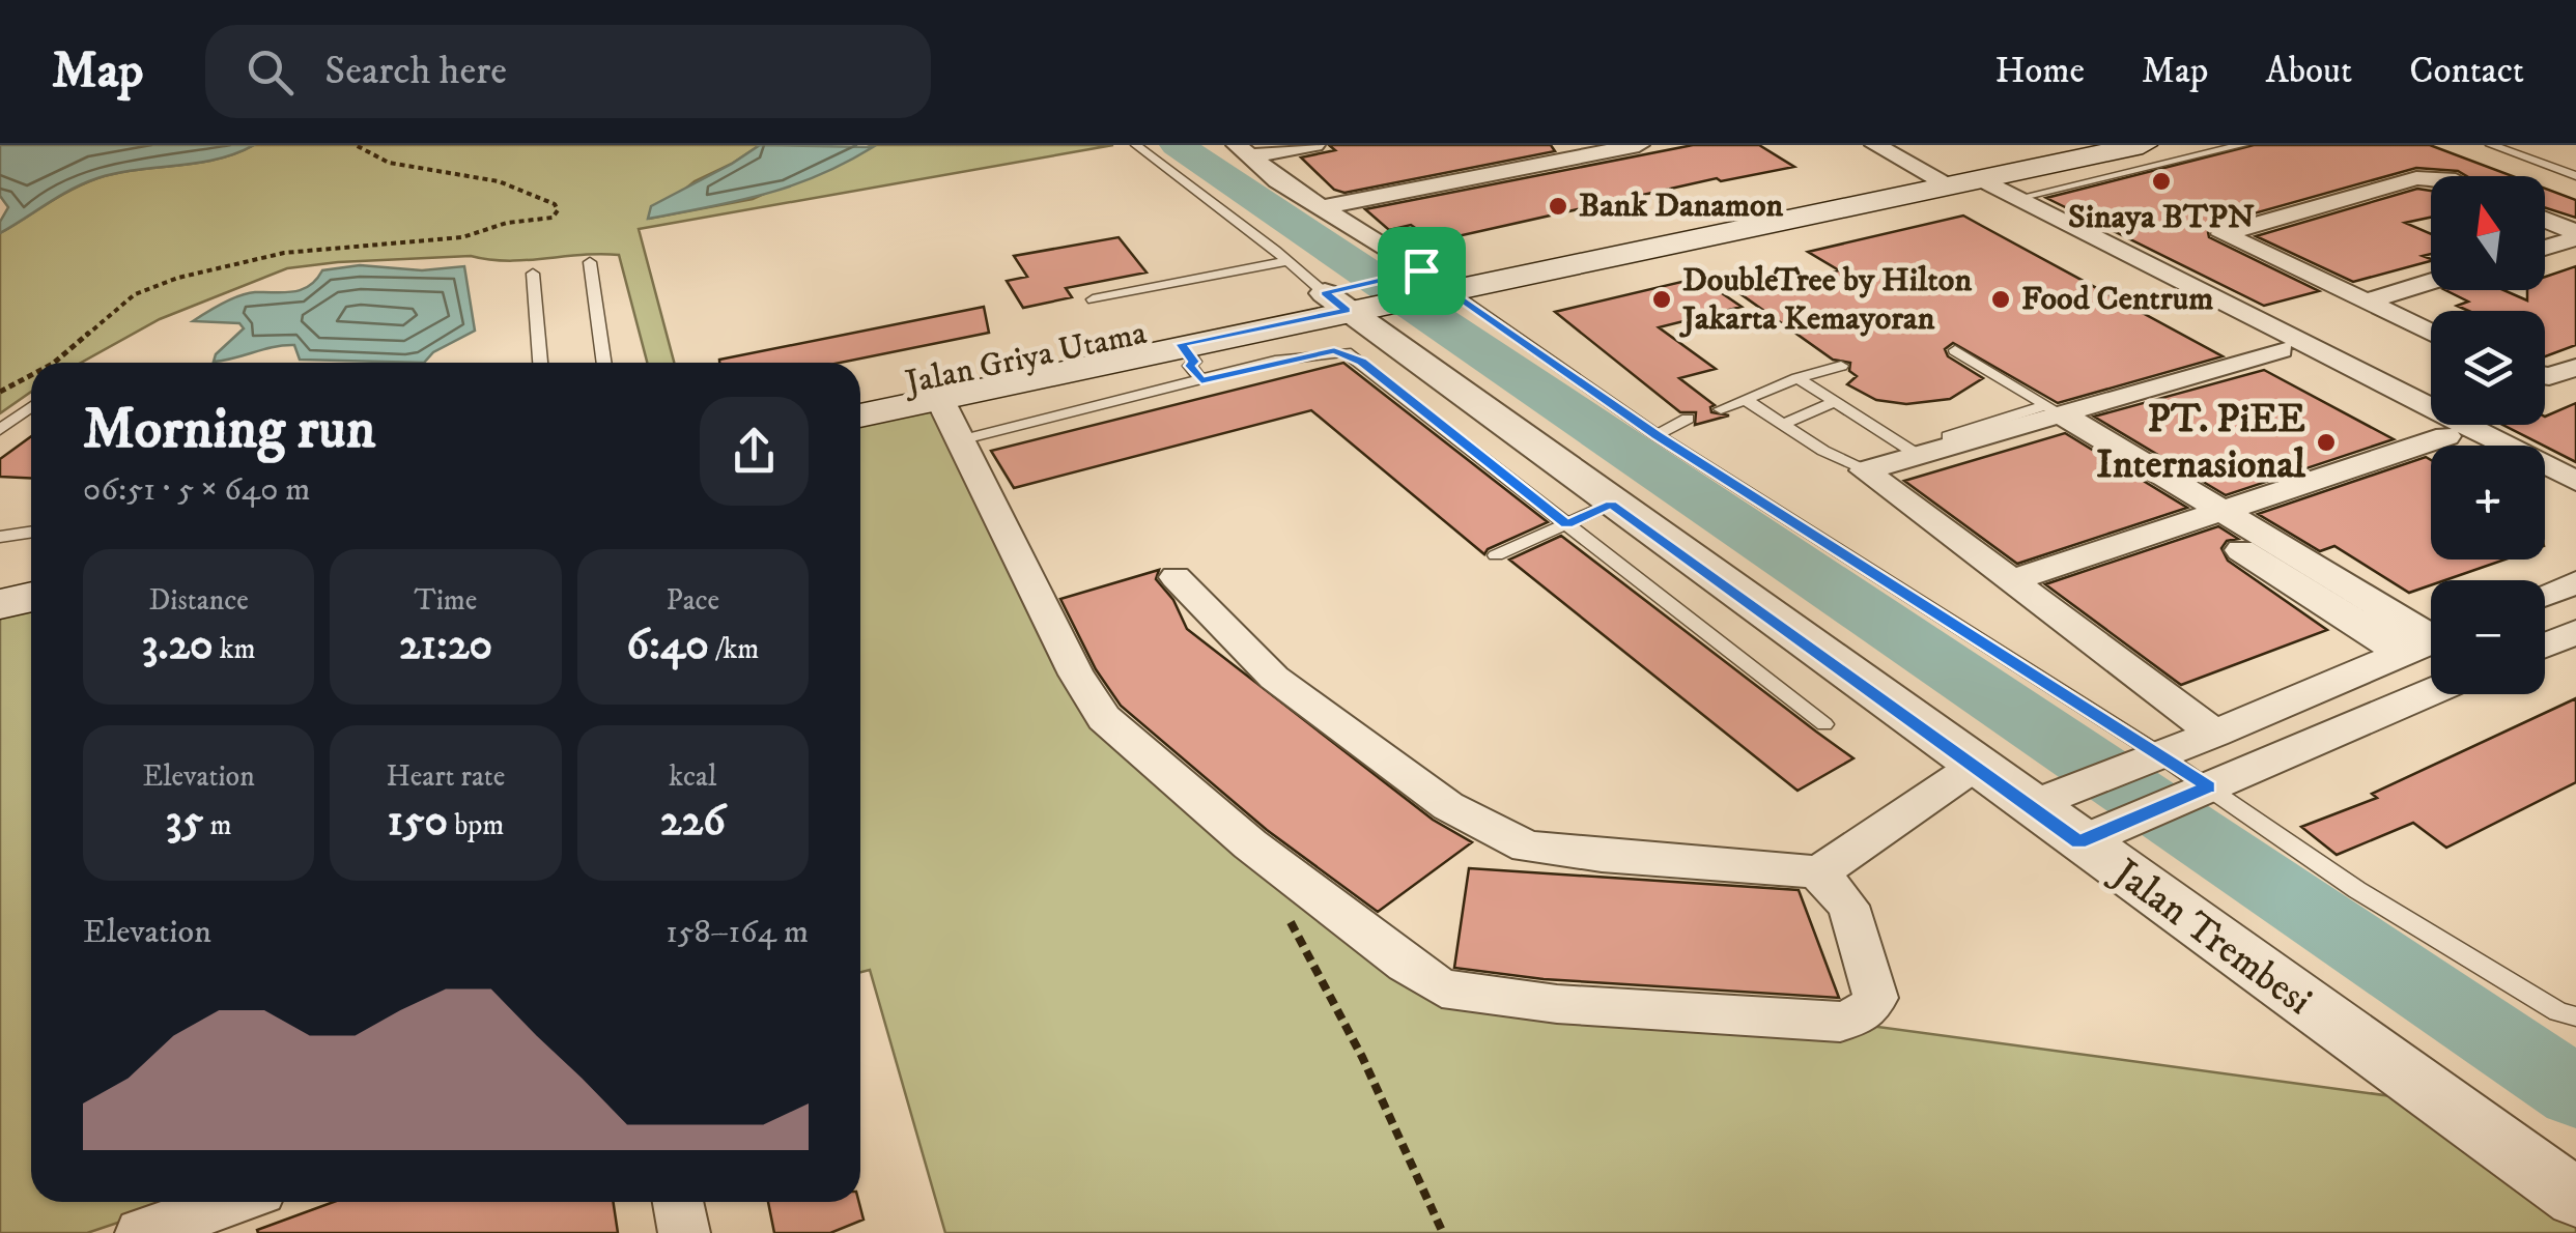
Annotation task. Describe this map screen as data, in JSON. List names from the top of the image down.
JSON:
{
  "streets": {
    "main road": ["Jalan Griya Utama"],
    "street": ["Jalan Trembesi"]
  },
  "crossings": [
    ["Jalan Griya Utama", "Jalan Trembesi"]
  ],
  "places": [
    "Sinaya BTPN",
    "Bank Danamon",
    "DoubleTree by Hilton Jakarta Kemayoran",
    "Food Centrum",
    "PT. PiEE Internasional"
  ],
  "north": "top",
  "page": {
    "header": "Map",
    "search": "Search here",
    "nav": [
      "Home",
      "Map",
      "About",
      "Contact"
    ],
    "map_buttons": ["+", "−"],
    "heading": ["Morning run", "06:51 · 5 × 640 m"],
    "stats": [
      ["Distance", "3.20 km"],
      ["Time", "21:20"],
      ["Pace", "6:40 /km"],
      ["Elevation", "35 m"],
      ["Heart rate", "150 bpm"],
      ["kcal", "226"]
    ],
    "chart": ["Elevation", "158–164 m"]
  }
}
